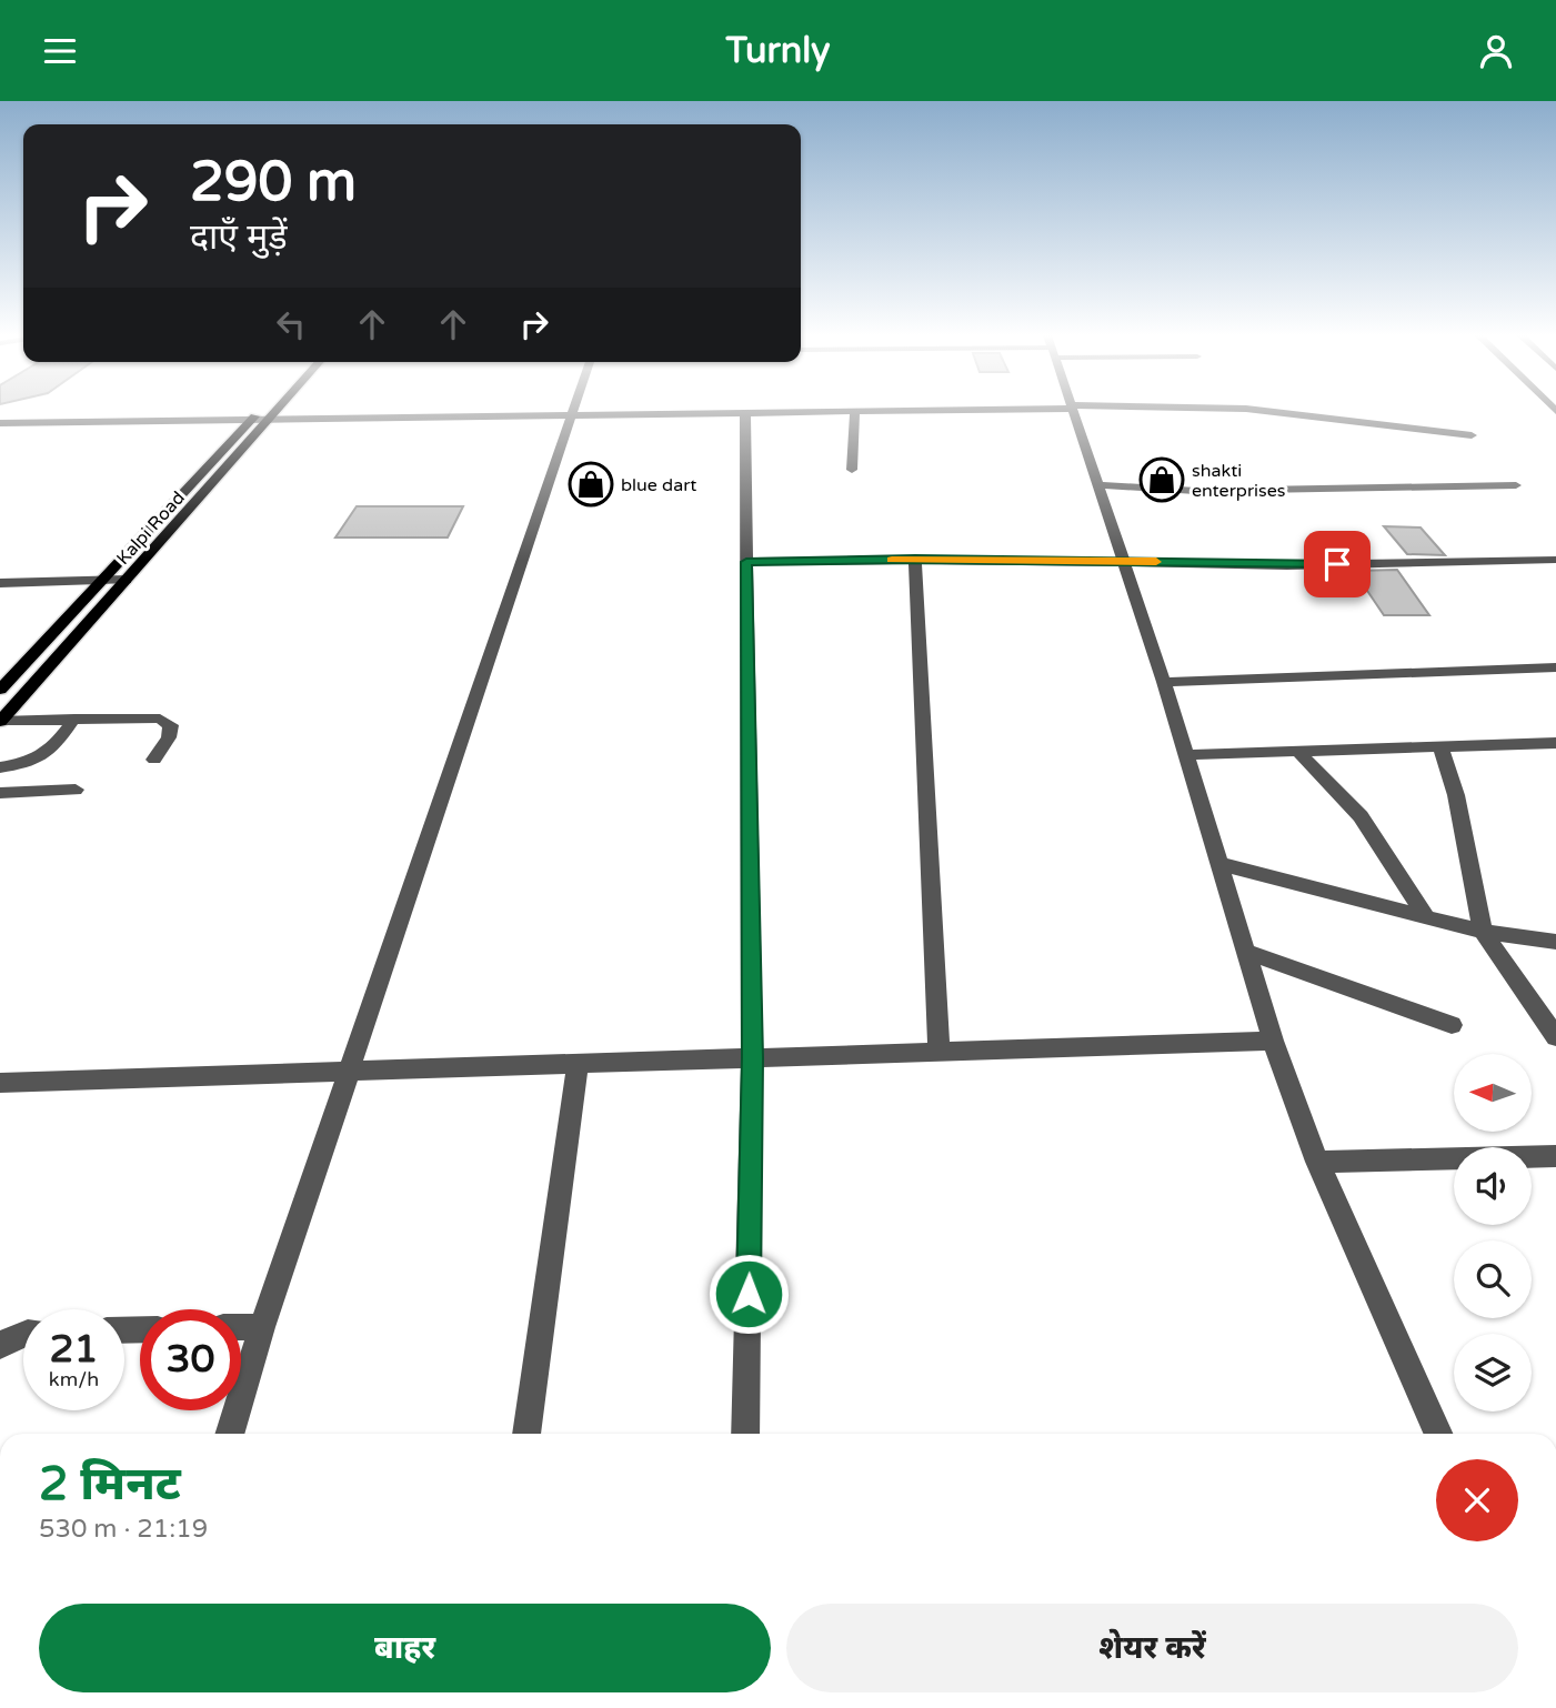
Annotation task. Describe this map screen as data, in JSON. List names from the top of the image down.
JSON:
{
  "streets": {
    "main road": ["Kalpi Road"]
  },
  "places": {
    "shop": ["shakti enterprises", "blue dart"]
  },
  "north": "left",
  "page": {
    "header": "Turnly",
    "turn": ["290 m", "दाएँ मुड़ें"],
    "speed": "21 km/h",
    "limit": "30",
    "heading": ["2 मिनट", "530 m · 21:19"],
    "buttons": ["बाहर", "शेयर करें"]
  }
}
